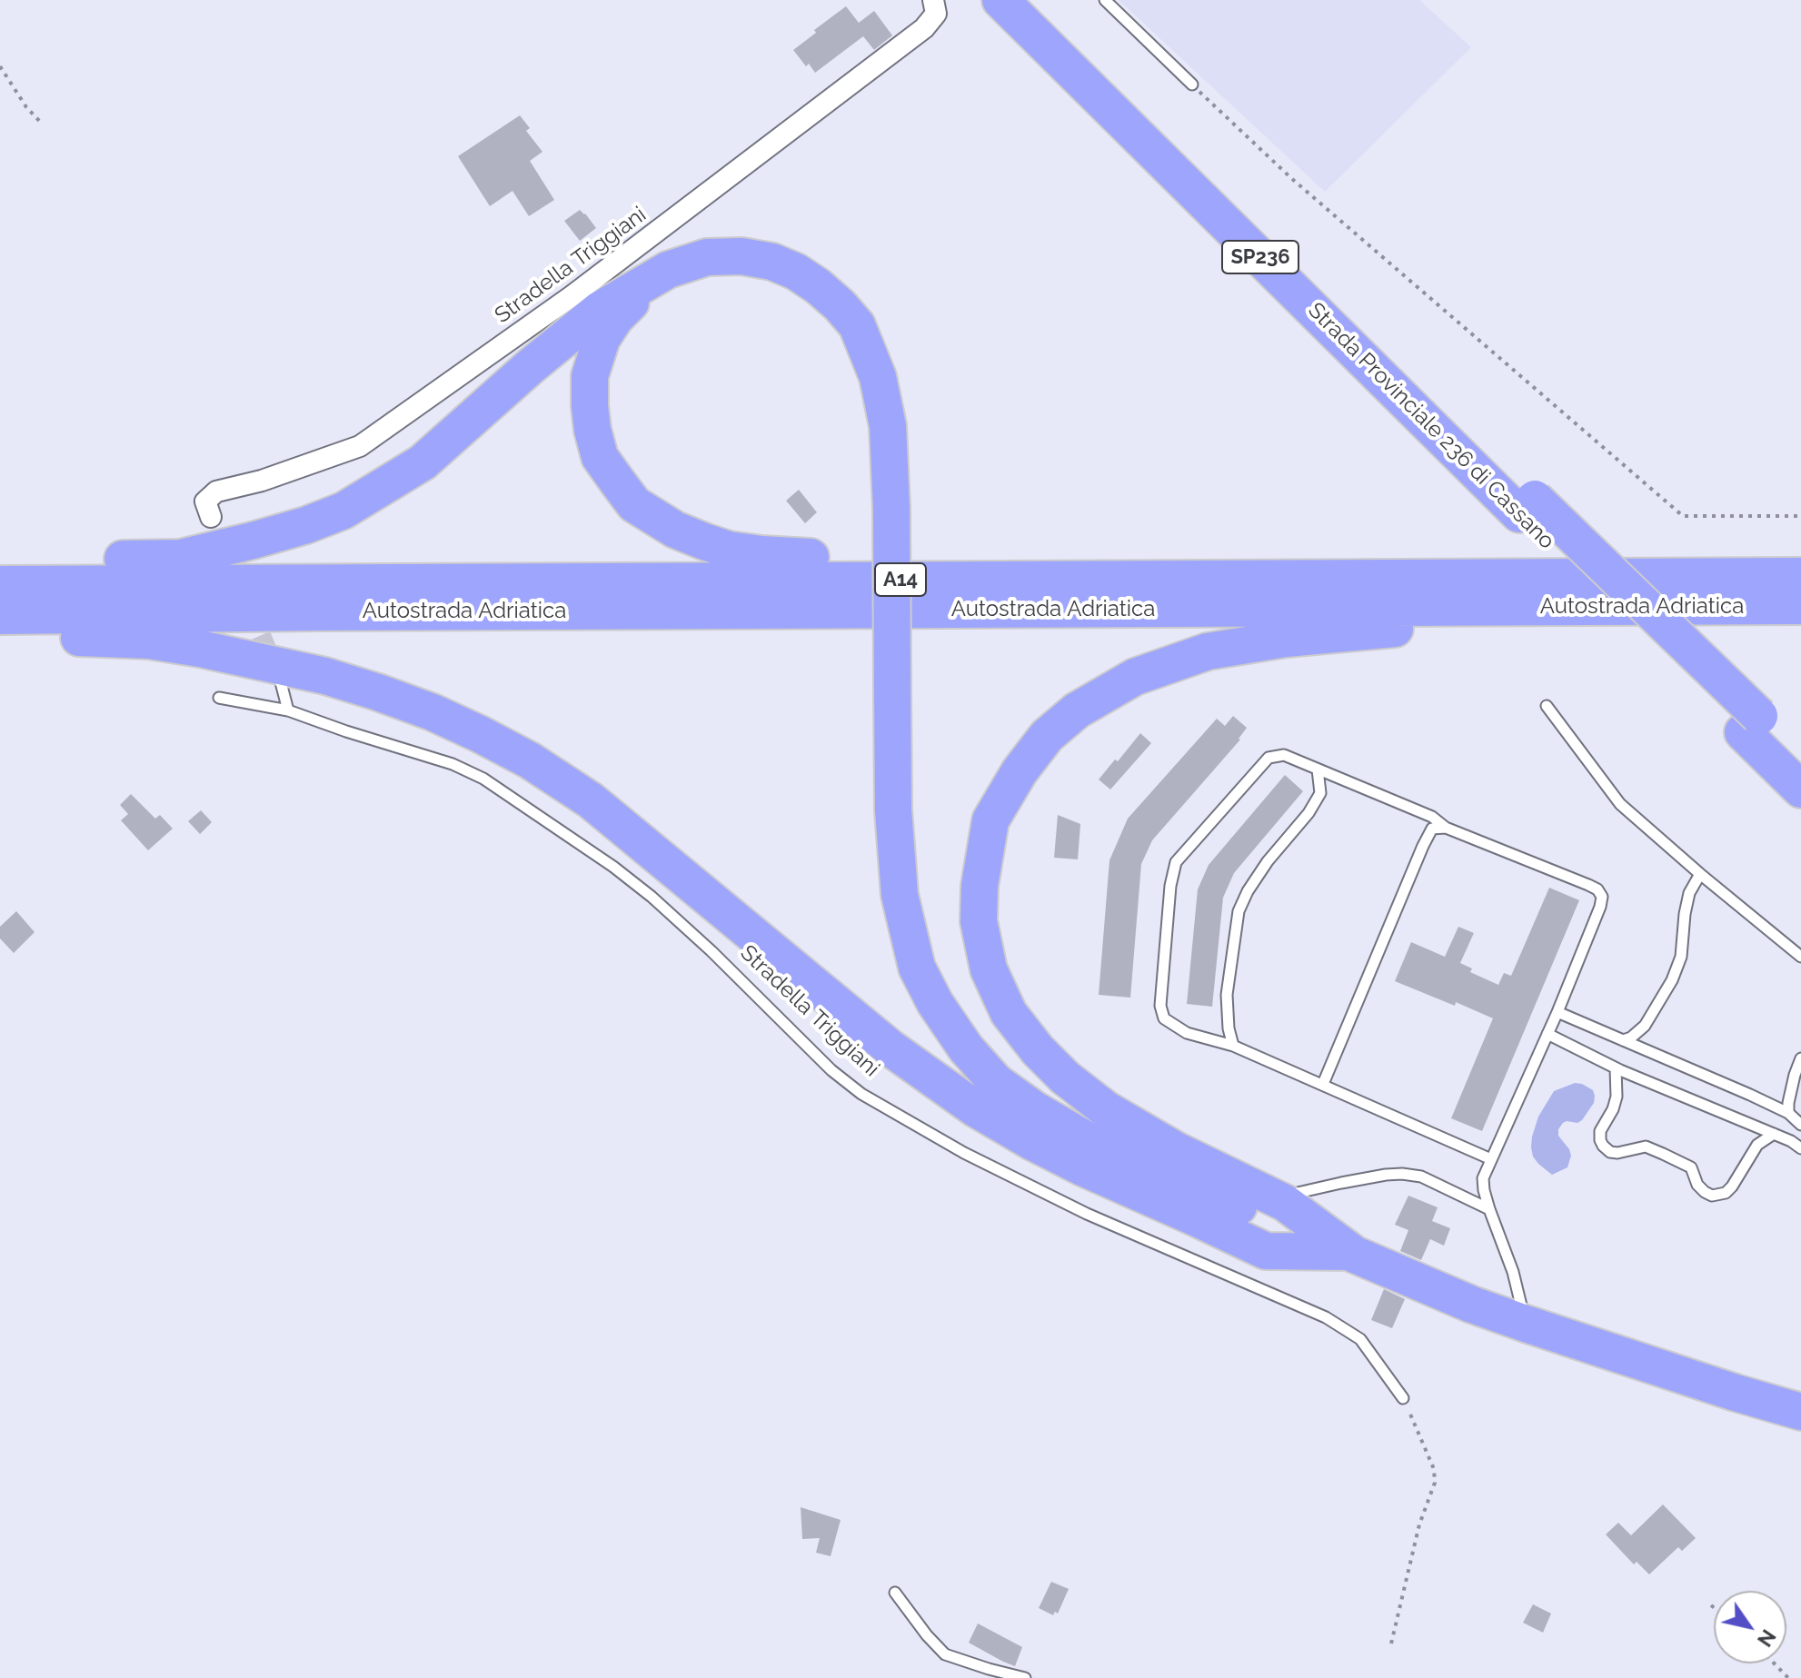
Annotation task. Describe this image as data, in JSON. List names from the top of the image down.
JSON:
{
  "streets": {
    "highway": [
      "SP236",
      "Strada Provinciale 236 di Cassano",
      "A14",
      "Autostrada Adriatica"
    ],
    "street": ["Stradella Triggiani"]
  },
  "crossings": [
    ["A14", "Autostrada Adriatica"]
  ],
  "north": "bottom right"
}
